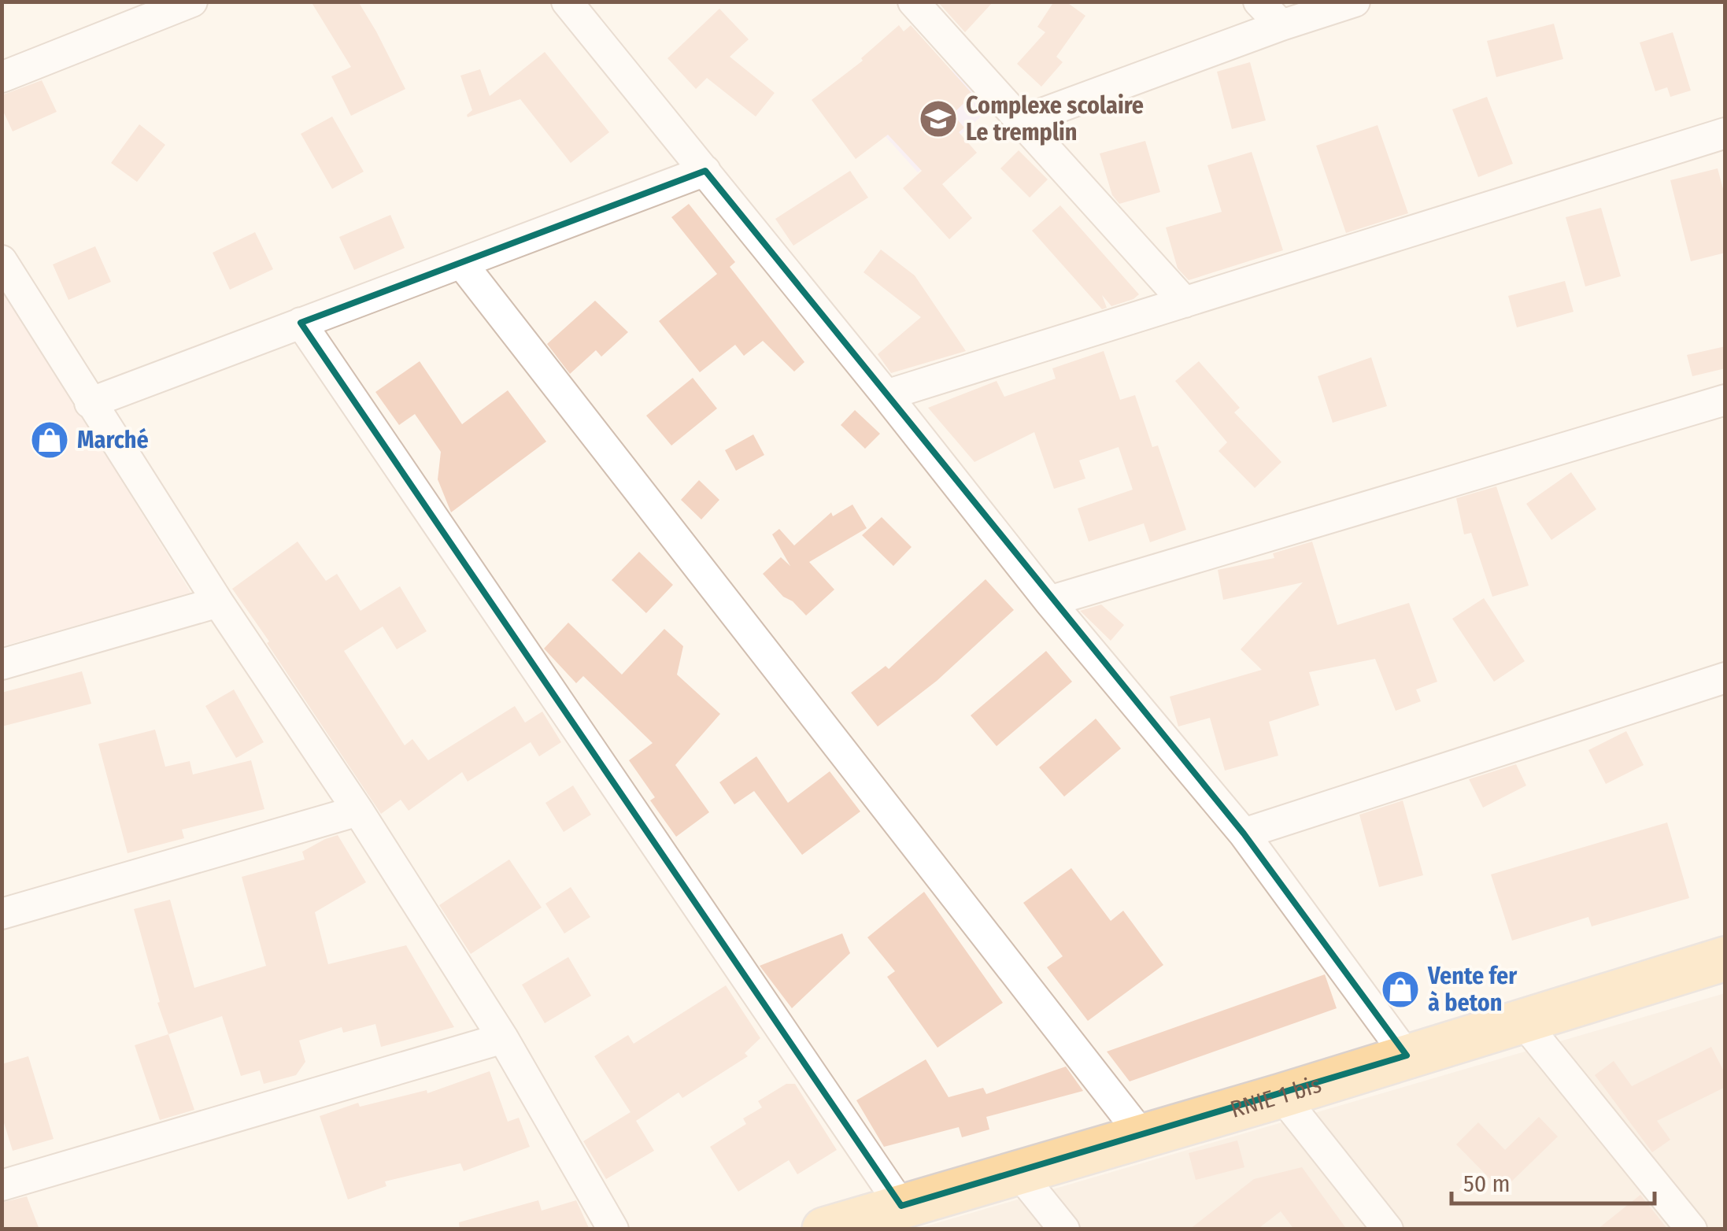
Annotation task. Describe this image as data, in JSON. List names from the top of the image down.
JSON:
{
  "streets": {
    "main road": ["RNIE 1 bis"]
  },
  "places": {
    "school or university": ["Complexe scolaire Le tremplin"],
    "shop": ["Marché", "Vente fer à beton"]
  },
  "scale_bar": "50 m"
}
